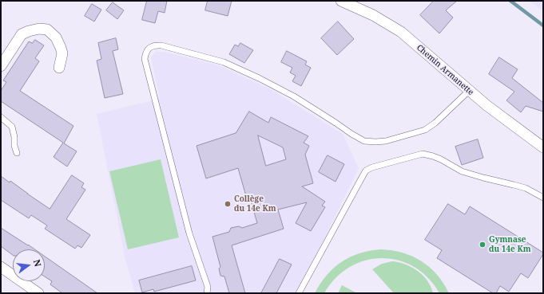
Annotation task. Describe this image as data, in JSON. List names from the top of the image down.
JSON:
{
  "streets": {
    "street": ["Chemin Armanette"]
  },
  "places": ["Collège du 14e Km", "Gymnase du 14e Km"],
  "north": "right"
}
